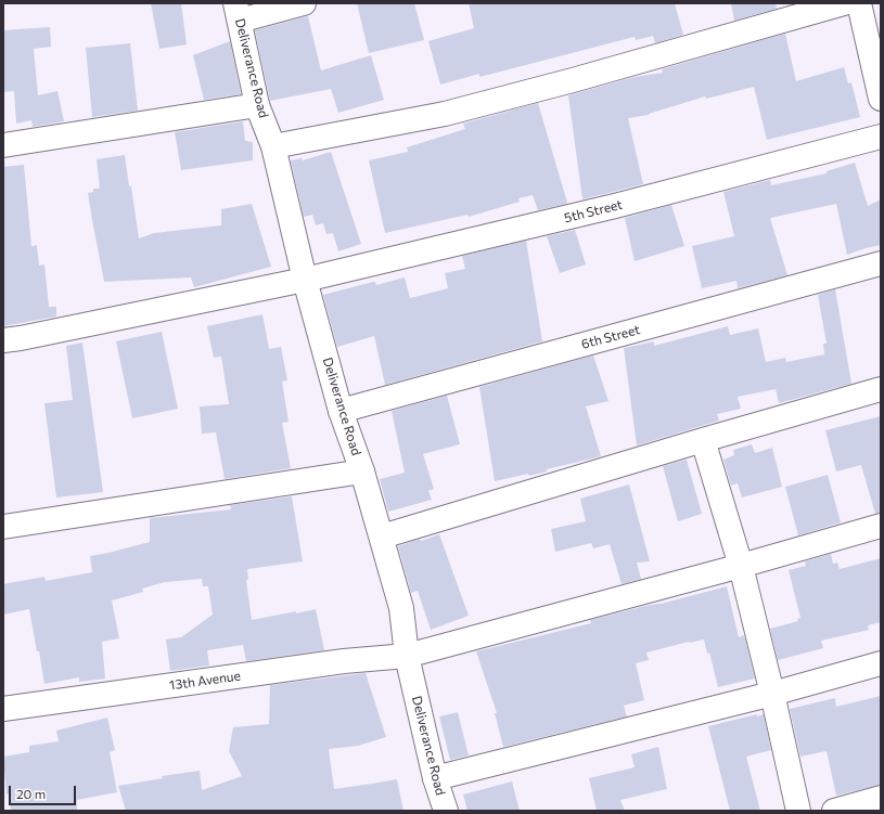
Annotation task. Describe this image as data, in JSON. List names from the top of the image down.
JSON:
{
  "streets": {
    "street": [
      "Deliverance Road",
      "5th Street",
      "6th Street",
      "13th Avenue"
    ]
  },
  "crossings": [
    ["Deliverance Road", "5th Street"],
    ["Deliverance Road", "6th Street"],
    ["Deliverance Road", "13th Avenue"]
  ],
  "scale_bar": "20 m"
}
